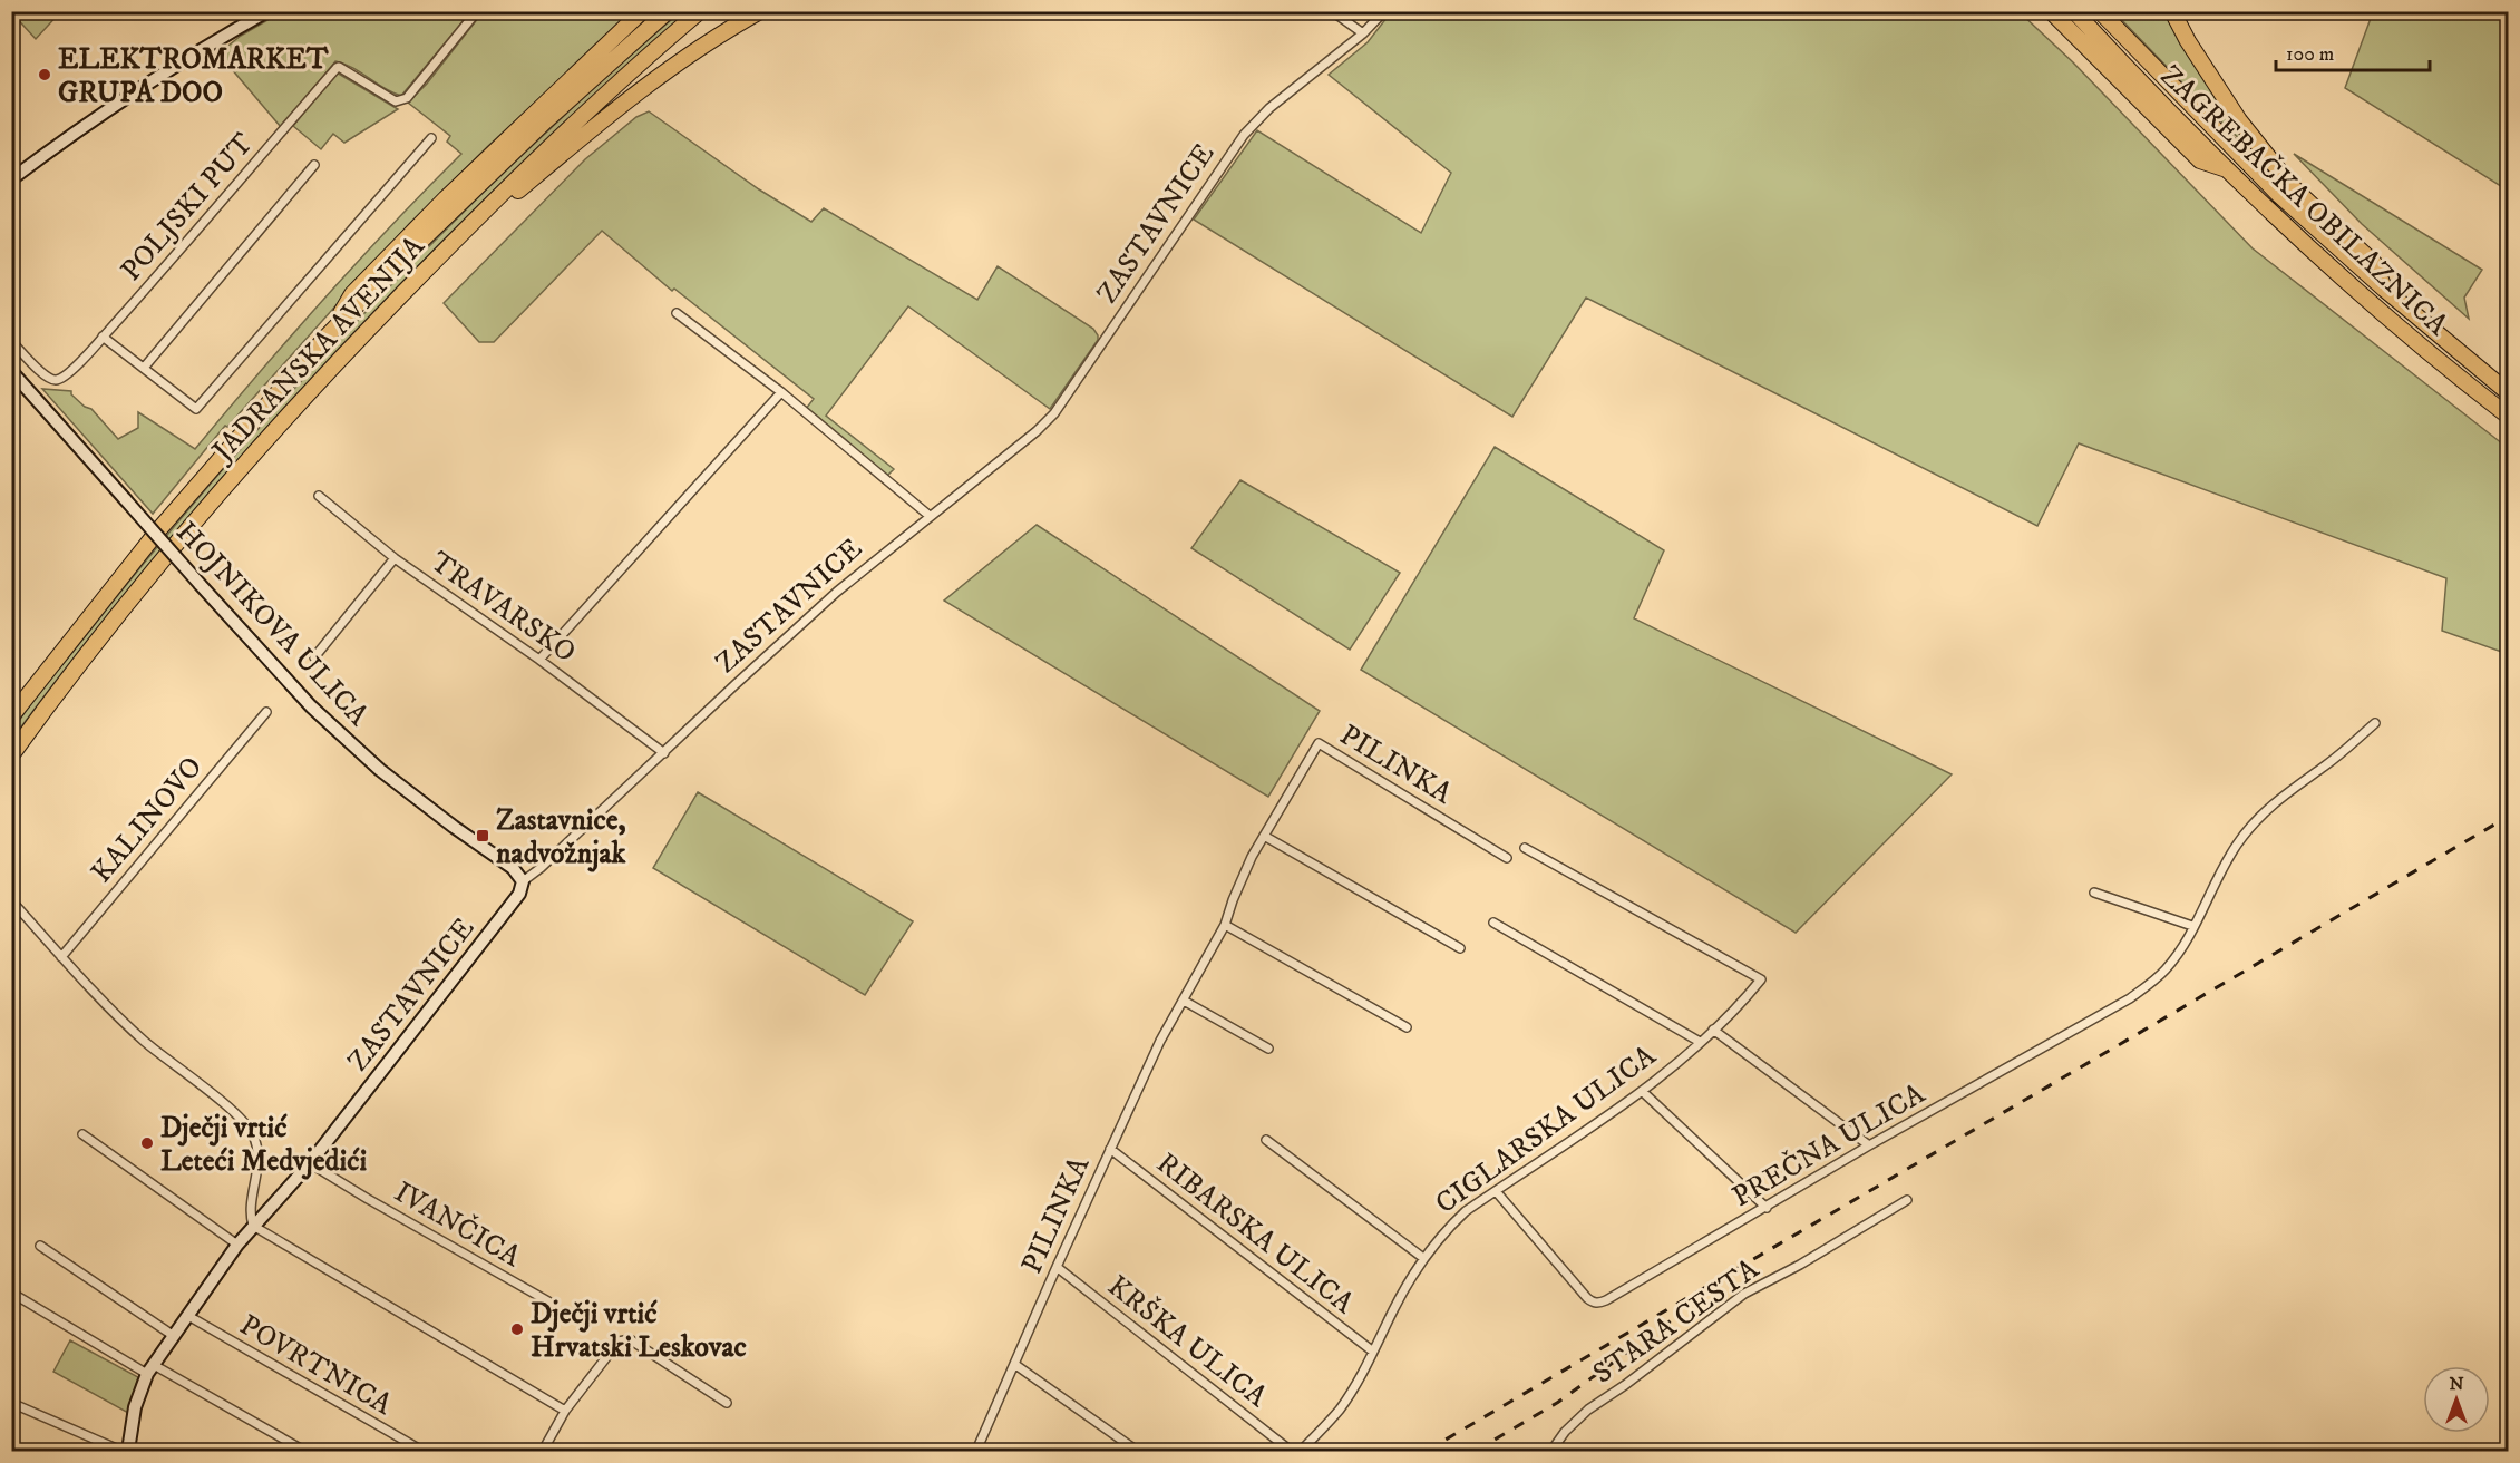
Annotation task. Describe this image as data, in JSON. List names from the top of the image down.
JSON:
{
  "streets": {
    "highway": ["ZAGREBAČKA OBILAZNICA", "JADRANSKA AVENIJA"],
    "main road": ["ZASTAVNICE", "HOJNIKOVA ULICA"],
    "street": [
      "POLJSKI PUT",
      "TRAVARSKO",
      "PILINKA",
      "KALINOVO",
      "CIGLARSKA ULICA",
      "PREČNA ULICA",
      "IVANČICA",
      "RIBARSKA ULICA",
      "STARA CESTA",
      "KRŠKA ULICA",
      "POVRTNICA"
    ]
  },
  "crossings": [
    ["ZASTAVNICE", "TRAVARSKO"],
    ["ZASTAVNICE", "HOJNIKOVA ULICA"],
    ["ZASTAVNICE", "IVANČICA"],
    ["ZASTAVNICE", "POVRTNICA"],
    ["PILINKA", "RIBARSKA ULICA"],
    ["PILINKA", "KRŠKA ULICA"],
    ["CIGLARSKA ULICA", "PREČNA ULICA"],
    ["CIGLARSKA ULICA", "RIBARSKA ULICA"]
  ],
  "places": {
    "other": ["ELEKTROMARKET GRUPA DOO", "Dječji vrtić Leteći Medvjedići", "Dječji vrtić Hrvatski Leskovac"],
    "transit": ["Zastavnice, nadvožnjak"]
  },
  "scale_bar": "100 m",
  "north": "top"
}
